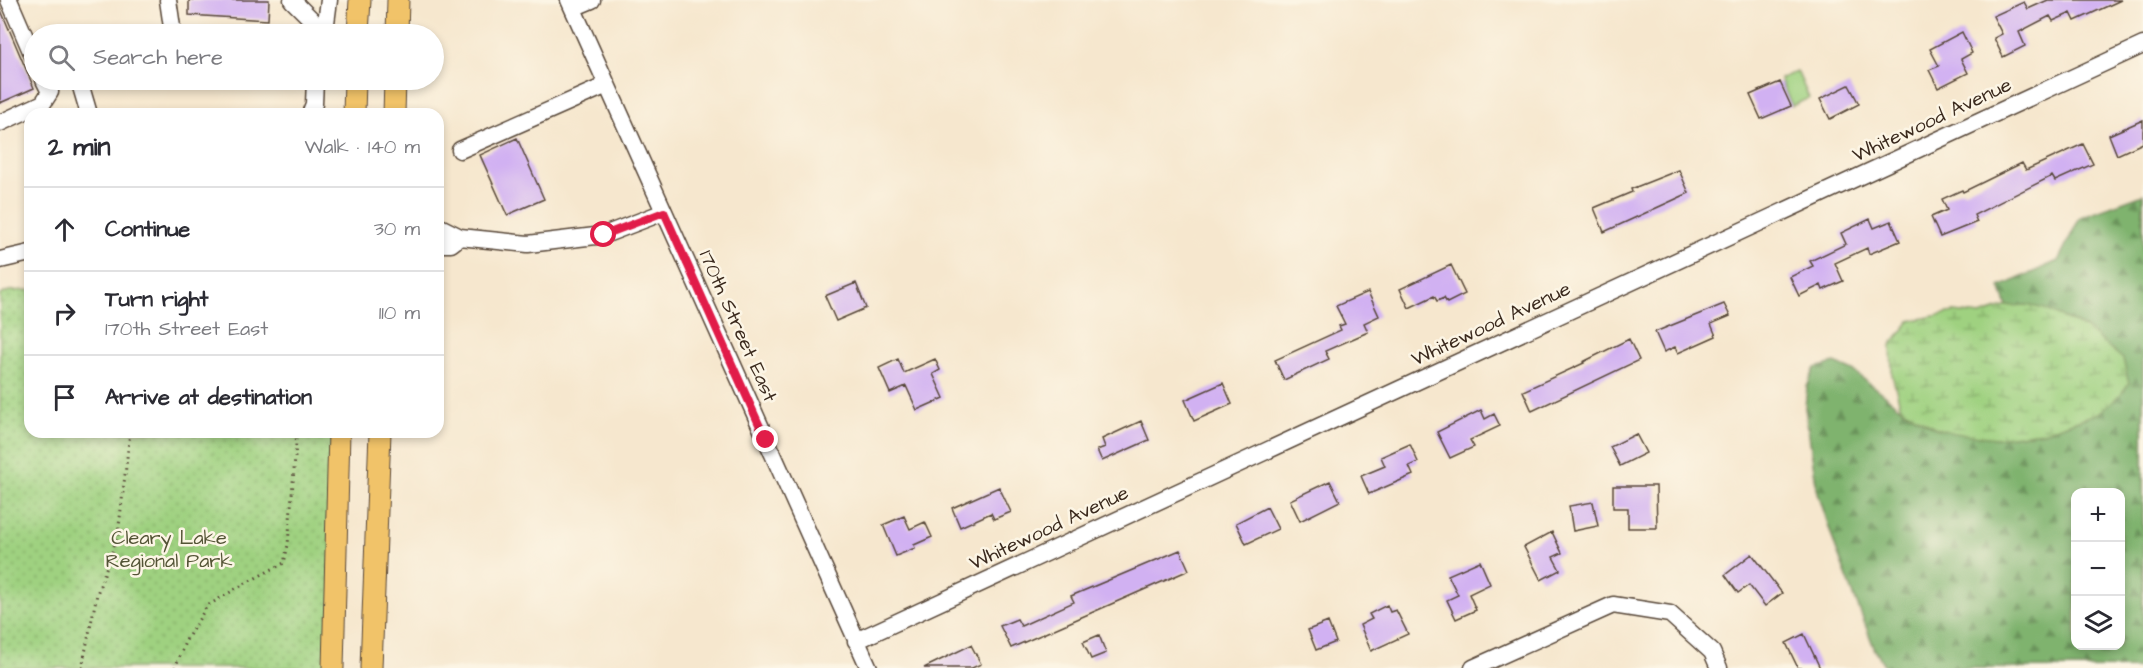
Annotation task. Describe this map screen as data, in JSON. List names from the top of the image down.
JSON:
{
  "streets": {
    "street": ["Whitewood Avenue", "170th Street East"]
  },
  "crossings": [
    ["Whitewood Avenue", "170th Street East"]
  ],
  "parks": ["Cleary Lake Regional Park"],
  "page": {
    "search": "Search here",
    "heading": ["2 min", "Walk · 140 m"],
    "list": [
      ["Continue", "30 m"],
      ["Turn right", "170th Street East", "110 m"],
      "Arrive at destination"
    ],
    "map_buttons": ["+", "−"]
  }
}
